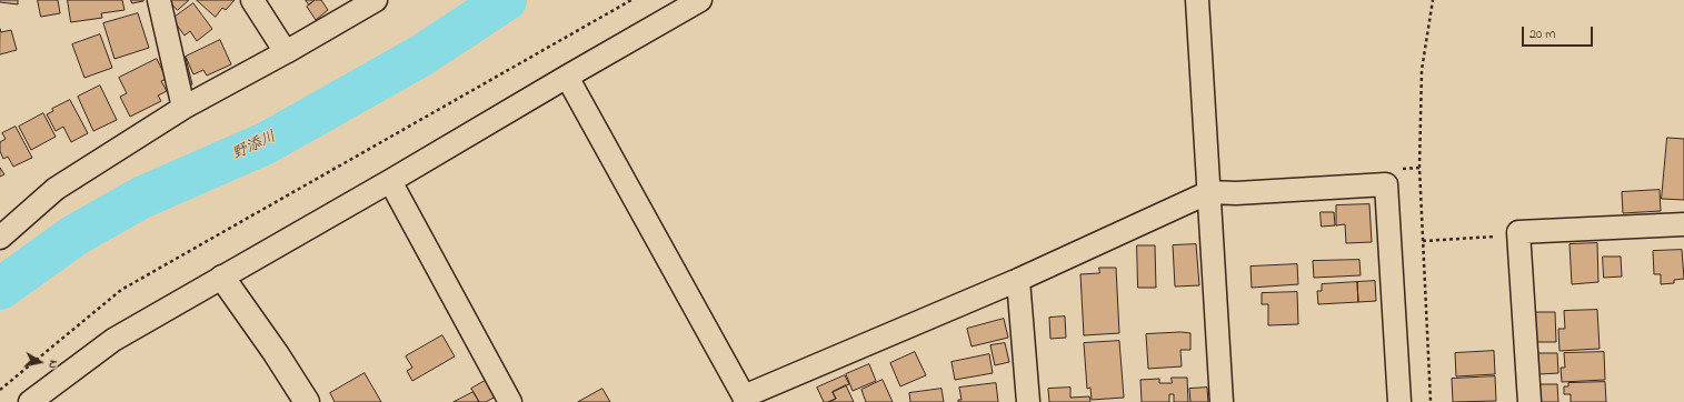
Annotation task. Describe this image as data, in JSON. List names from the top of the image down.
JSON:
{
  "water": ["野添川"],
  "scale_bar": "20 m",
  "north": "right"
}
